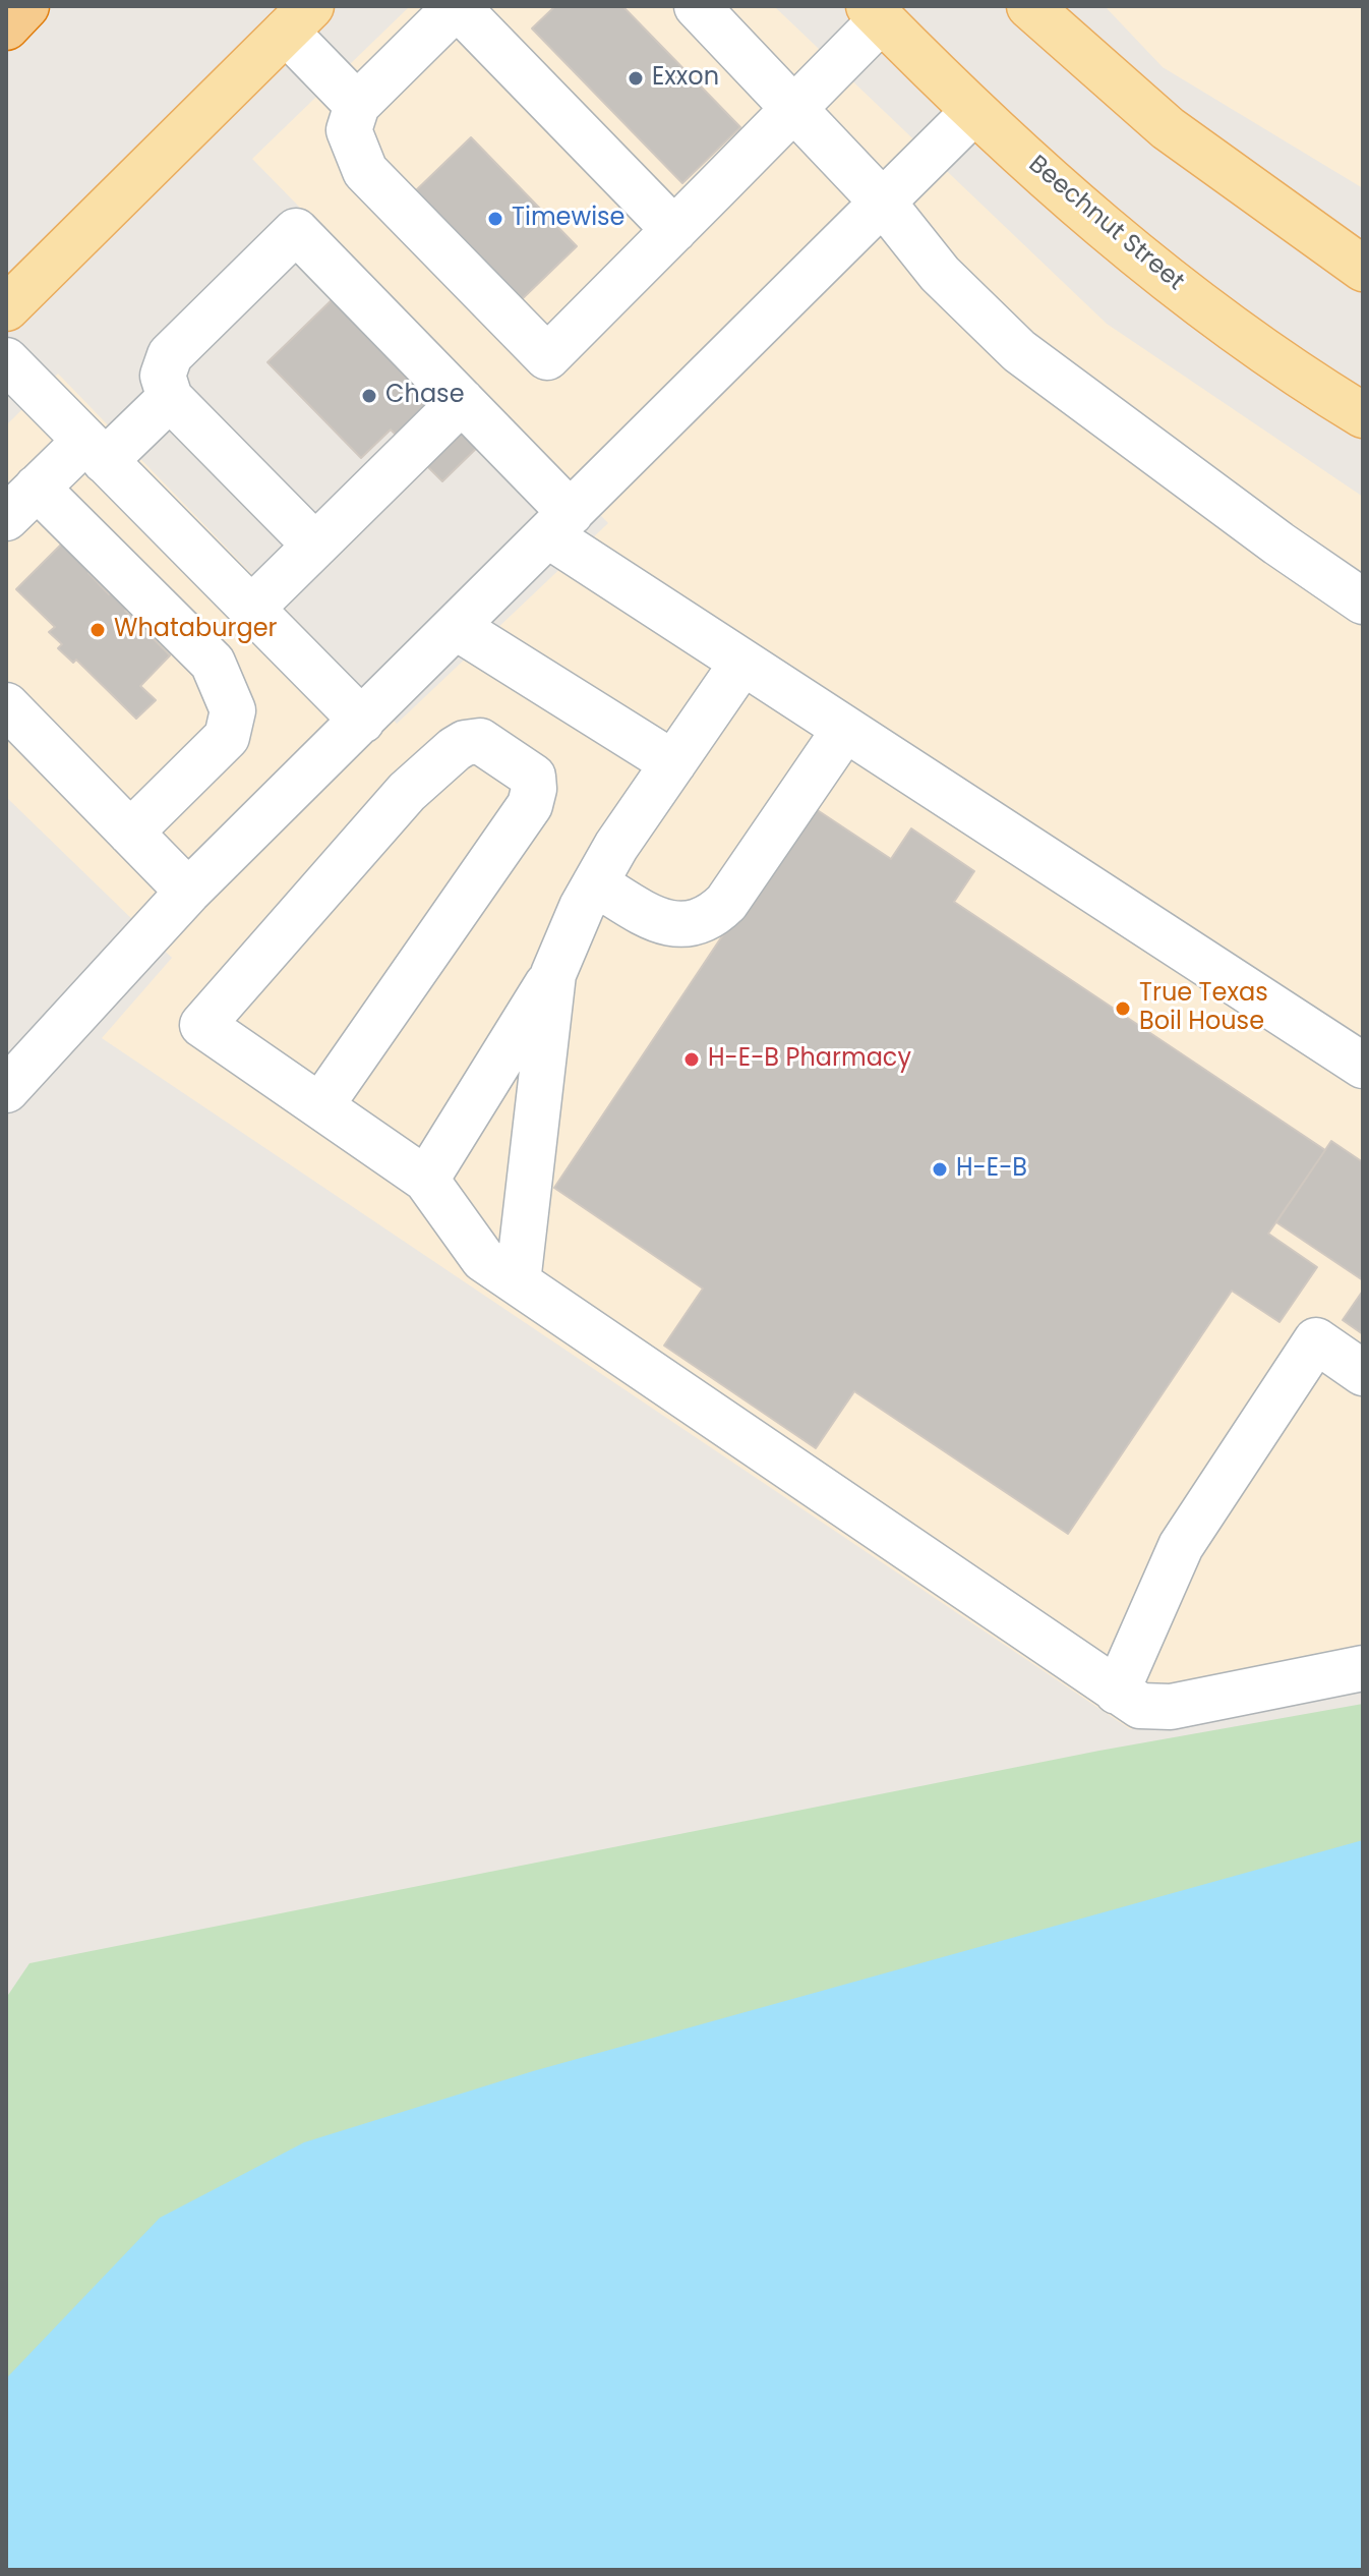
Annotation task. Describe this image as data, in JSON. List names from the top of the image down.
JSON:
{
  "streets": {
    "main road": ["Beechnut Street"]
  },
  "places": [
    "Exxon",
    "Timewise",
    "Chase",
    "Whataburger",
    "True Texas Boil House",
    "H-E-B Pharmacy",
    "H-E-B"
  ]
}
